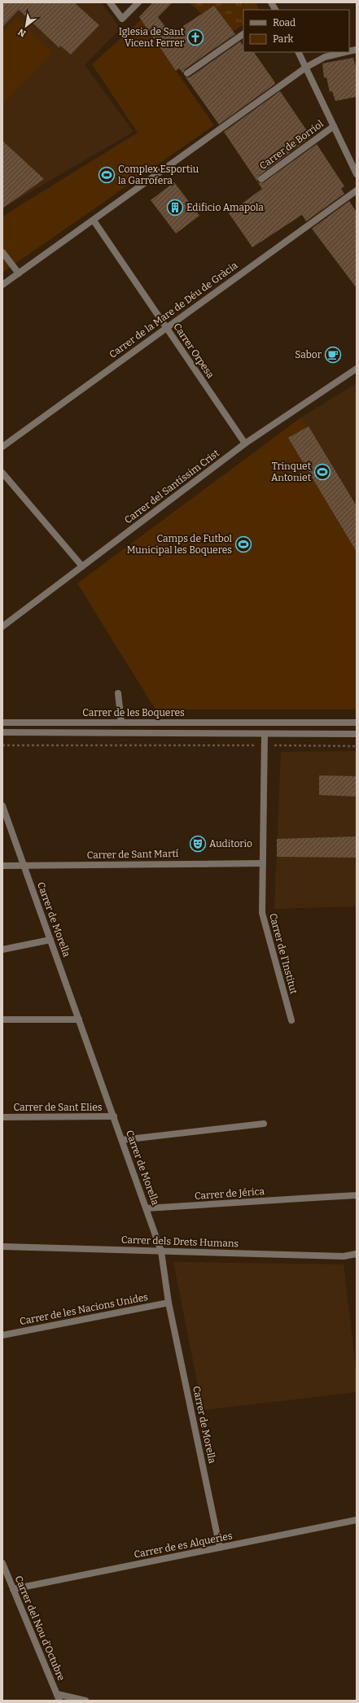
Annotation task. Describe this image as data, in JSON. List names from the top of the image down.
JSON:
{
  "streets": {
    "street": [
      "Carrer de Borriol",
      "Carrer de la Mare de Déu de Gràcia",
      "Carrer Orpesa",
      "Carrer del Santíssim Crist",
      "Carrer de les Boqueres",
      "Carrer de Sant Martí",
      "Carrer de Morella",
      "Carrer de l'Institut",
      "Carrer de Sant Elies",
      "Carrer de Jérica",
      "Carrer dels Drets Humans",
      "Carrer de les Nacions Unides",
      "Carrer de es Alqueries",
      "Carrer del Nou d'Octubre"
    ]
  },
  "crossings": [
    ["Carrer de la Mare de Déu de Gràcia", "Carrer Orpesa"],
    ["Carrer Orpesa", "Carrer del Santíssim Crist"],
    ["Carrer de les Boqueres", "Carrer de l'Institut"],
    ["Carrer de Sant Martí", "Carrer de Morella"],
    ["Carrer de Sant Martí", "Carrer de l'Institut"],
    ["Carrer de Morella", "Carrer de Sant Elies"],
    ["Carrer de Morella", "Carrer de Jérica"],
    ["Carrer de Morella", "Carrer dels Drets Humans"],
    ["Carrer de Morella", "Carrer de les Nacions Unides"],
    ["Carrer de Morella", "Carrer de es Alqueries"],
    ["Carrer de es Alqueries", "Carrer del Nou d'Octubre"]
  ],
  "places": {
    "church": ["Iglesia de Sant Vicent Ferrer"],
    "sports": ["Complex Esportiu la Garrofera", "Trinquet Antoniet", "Camps de Futbol Municipal les Boqueres"],
    "building": ["Edificio Amapola"],
    "cafe": ["Sabor"],
    "theatre": ["Auditorio"]
  },
  "legend": ["Road", "Park"],
  "north": "bottom left"
}
